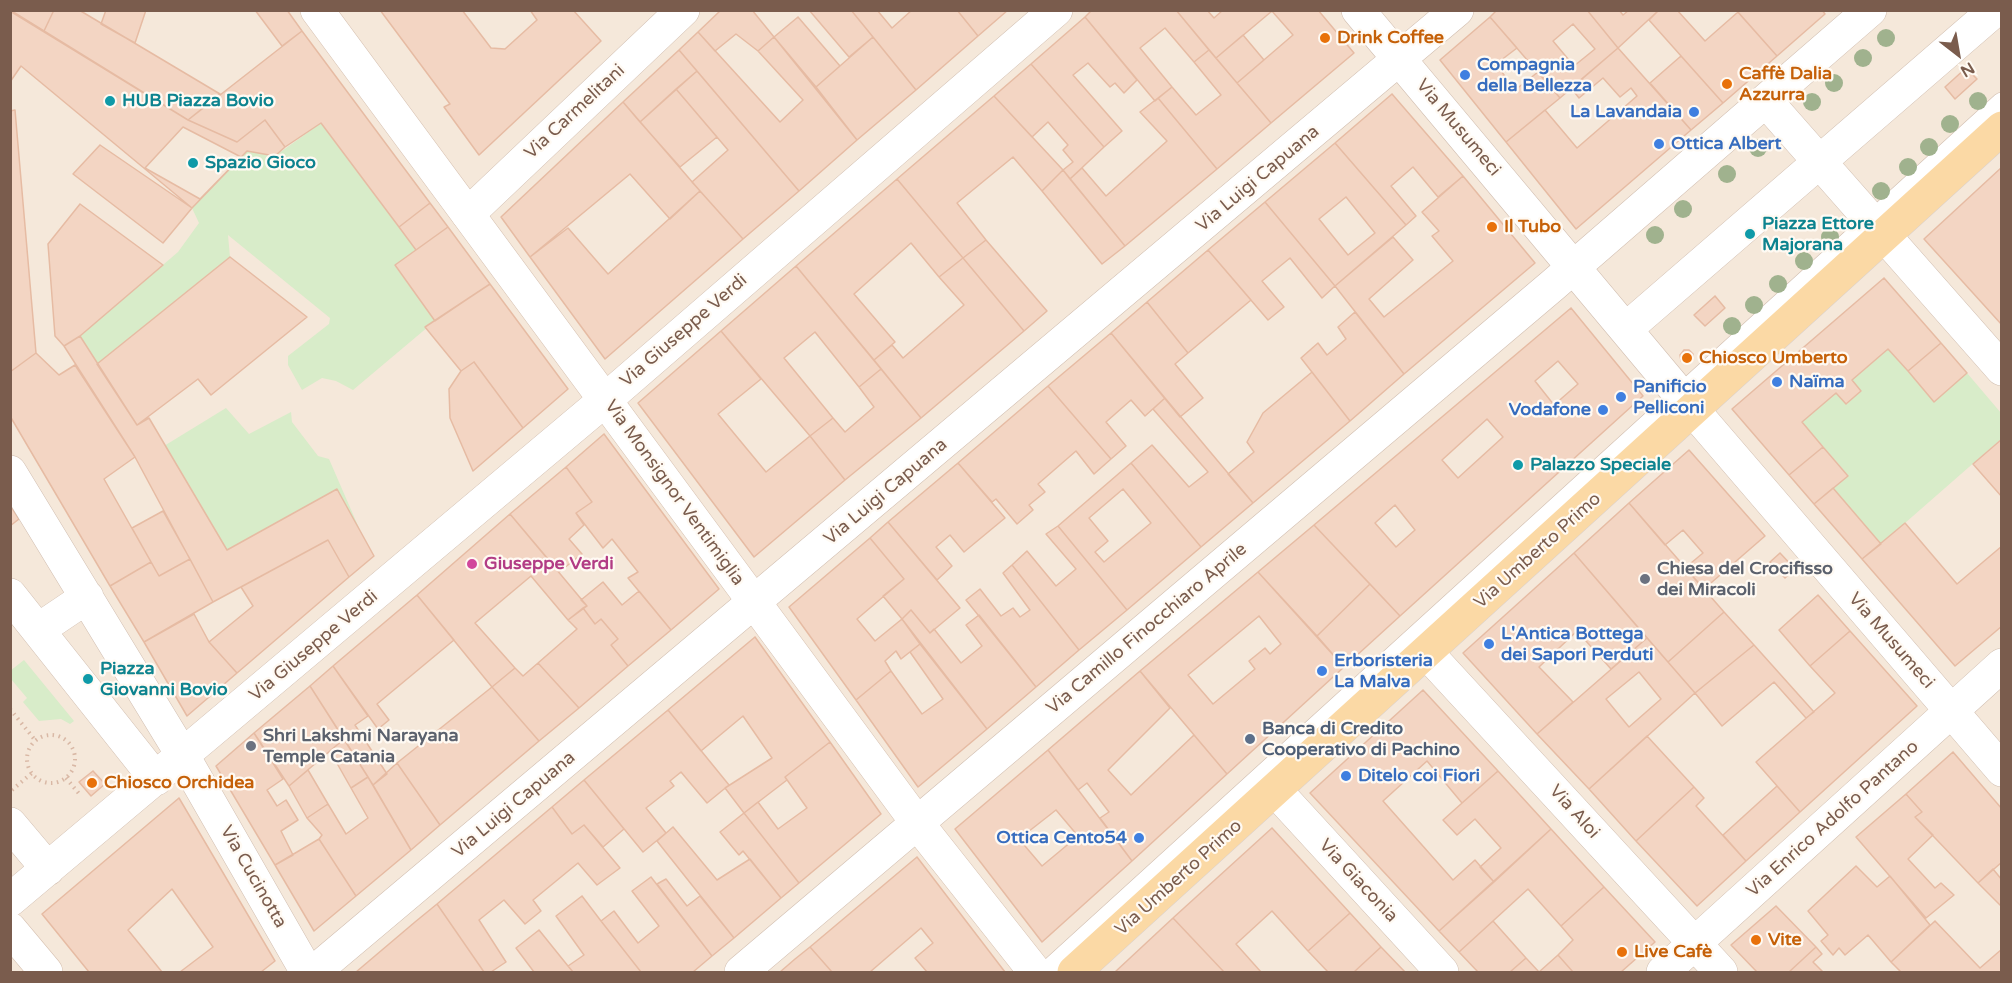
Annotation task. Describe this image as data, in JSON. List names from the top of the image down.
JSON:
{
  "streets": {
    "main road": ["Via Umberto Primo"],
    "street": [
      "Via Carmelitani",
      "Via Musumeci",
      "Via Luigi Capuana",
      "Via Giuseppe Verdi",
      "Via Monsignor Ventimiglia",
      "Via Camillo Finocchiaro Aprile",
      "Via Aloi",
      "Via Enrico Adolfo Pantano",
      "Via Cucinotta",
      "Via Giaconia"
    ]
  },
  "crossings": [
    ["Via Carmelitani", "Via Monsignor Ventimiglia"],
    ["Via Musumeci", "Via Luigi Capuana"],
    ["Via Musumeci", "Via Umberto Primo"],
    ["Via Musumeci", "Via Camillo Finocchiaro Aprile"],
    ["Via Musumeci", "Via Enrico Adolfo Pantano"],
    ["Via Luigi Capuana", "Via Monsignor Ventimiglia"],
    ["Via Giuseppe Verdi", "Via Monsignor Ventimiglia"],
    ["Via Giuseppe Verdi", "Via Cucinotta"],
    ["Via Monsignor Ventimiglia", "Via Camillo Finocchiaro Aprile"],
    ["Via Umberto Primo", "Via Aloi"],
    ["Via Umberto Primo", "Via Giaconia"],
    ["Via Aloi", "Via Enrico Adolfo Pantano"]
  ],
  "places": [
    "Drink Coffee",
    "Compagnia della Bellezza",
    "Caffè Dalia Azzurra",
    "HUB Piazza Bovio",
    "La Lavandaia",
    "Ottica Albert",
    "Spazio Gioco",
    "Il Tubo",
    "Piazza Ettore Majorana",
    "Chiosco Umberto",
    "Naïma",
    "Panificio Pelliconi",
    "Vodafone",
    "Palazzo Speciale",
    "Giuseppe Verdi",
    "Chiesa del Crocifisso dei Miracoli",
    "L'Antica Bottega dei Sapori Perduti",
    "Erboristeria La Malva",
    "Piazza Giovanni Bovio",
    "Banca di Credito Cooperativo di Pachino",
    "Shri Lakshmi Narayana Temple Catania",
    "Ditelo coi Fiori",
    "Chiosco Orchidea",
    "Ottica Cento54",
    "Vite",
    "Live Cafè"
  ],
  "north": "bottom right"
}
